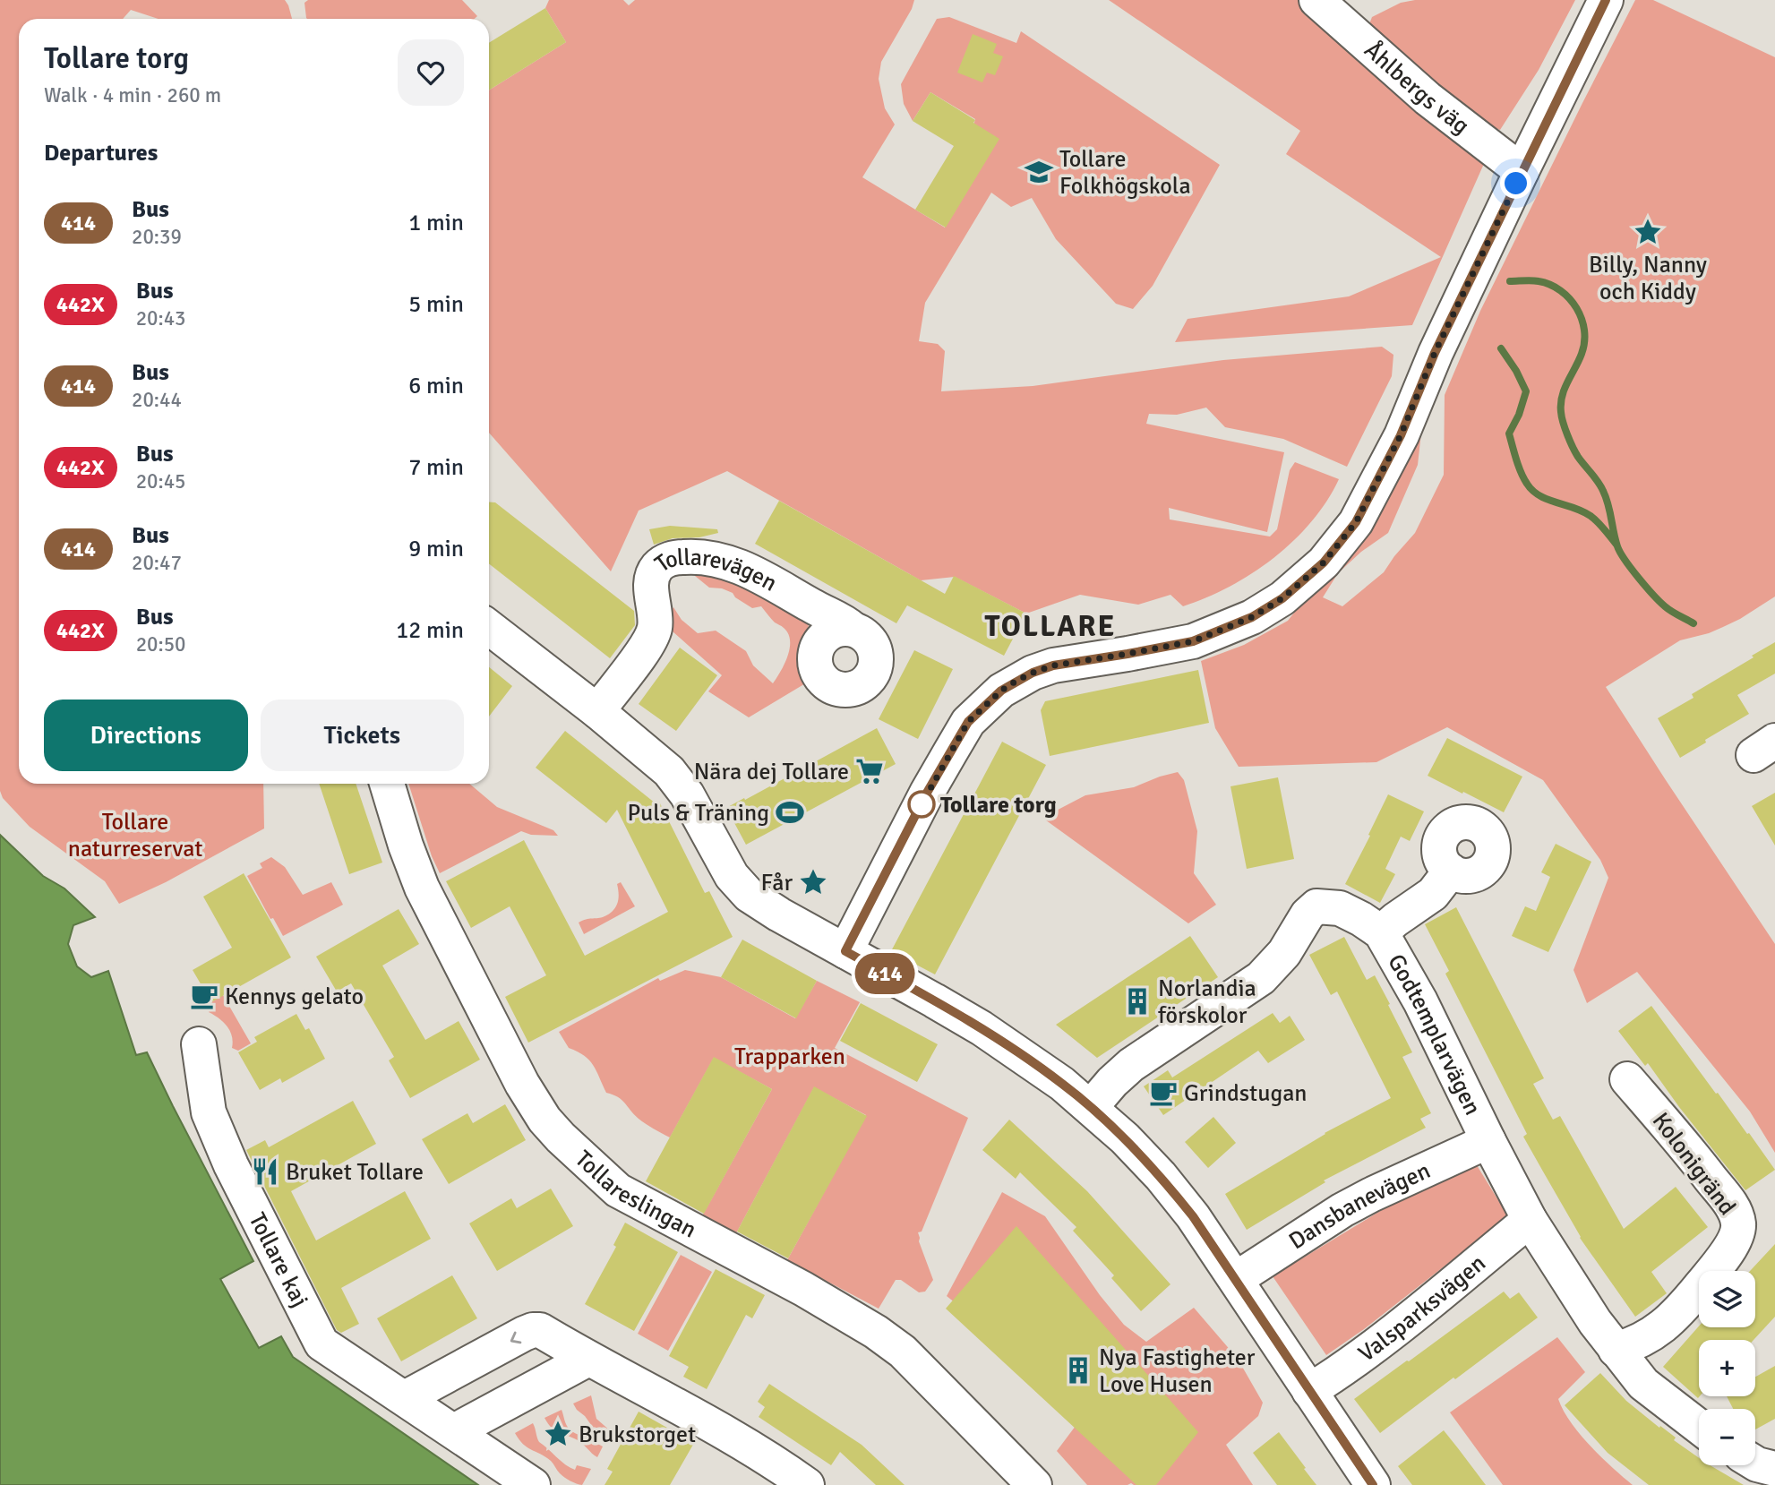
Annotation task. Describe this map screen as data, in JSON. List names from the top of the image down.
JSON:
{
  "streets": {
    "street": [
      "Åhlbergs väg",
      "Tollarevägen",
      "Godtemplarvägen",
      "Kolonigränd",
      "Tollareslingan",
      "Dansbanevägen",
      "Tollare kaj",
      "Valsparksvägen"
    ]
  },
  "crossings": [
    ["Godtemplarvägen", "Kolonigränd"],
    ["Godtemplarvägen", "Dansbanevägen"],
    ["Godtemplarvägen", "Valsparksvägen"]
  ],
  "districts": ["TOLLARE"],
  "parks": ["Tollare naturreservat", "Trapparken"],
  "places": {
    "school or university": ["Tollare Folkhögskola"],
    "place": ["Billy, Nanny och Kiddy", "Får", "Brukstorget"],
    "supermarket": ["Nära dej Tollare"],
    "other": ["Tollare torg"],
    "sports": ["Puls & Träning"],
    "cafe": ["Kennys gelato", "Grindstugan"],
    "building": ["Norlandia förskolor", "Nya Fastigheter Love Husen"],
    "restaurant": ["Bruket Tollare"]
  },
  "lines": ["bus line 414"],
  "page": {
    "on_map": "414",
    "heading": [
      ["Tollare torg", "Walk · 4 min · 260 m"],
      "Departures"
    ],
    "list": [
      {
        "mark": "414",
        "name": "Bus",
        "note": "20:39",
        "value": "1 min"
      },
      {
        "mark": "442X",
        "name": "Bus",
        "note": "20:43",
        "value": "5 min"
      },
      {
        "mark": "414",
        "name": "Bus",
        "note": "20:44",
        "value": "6 min"
      },
      {
        "mark": "442X",
        "name": "Bus",
        "note": "20:45",
        "value": "7 min"
      },
      {
        "mark": "414",
        "name": "Bus",
        "note": "20:47",
        "value": "9 min"
      },
      {
        "mark": "442X",
        "name": "Bus",
        "note": "20:50",
        "value": "12 min"
      }
    ],
    "buttons": ["Directions", "Tickets"],
    "map_buttons": ["+", "−"]
  }
}
